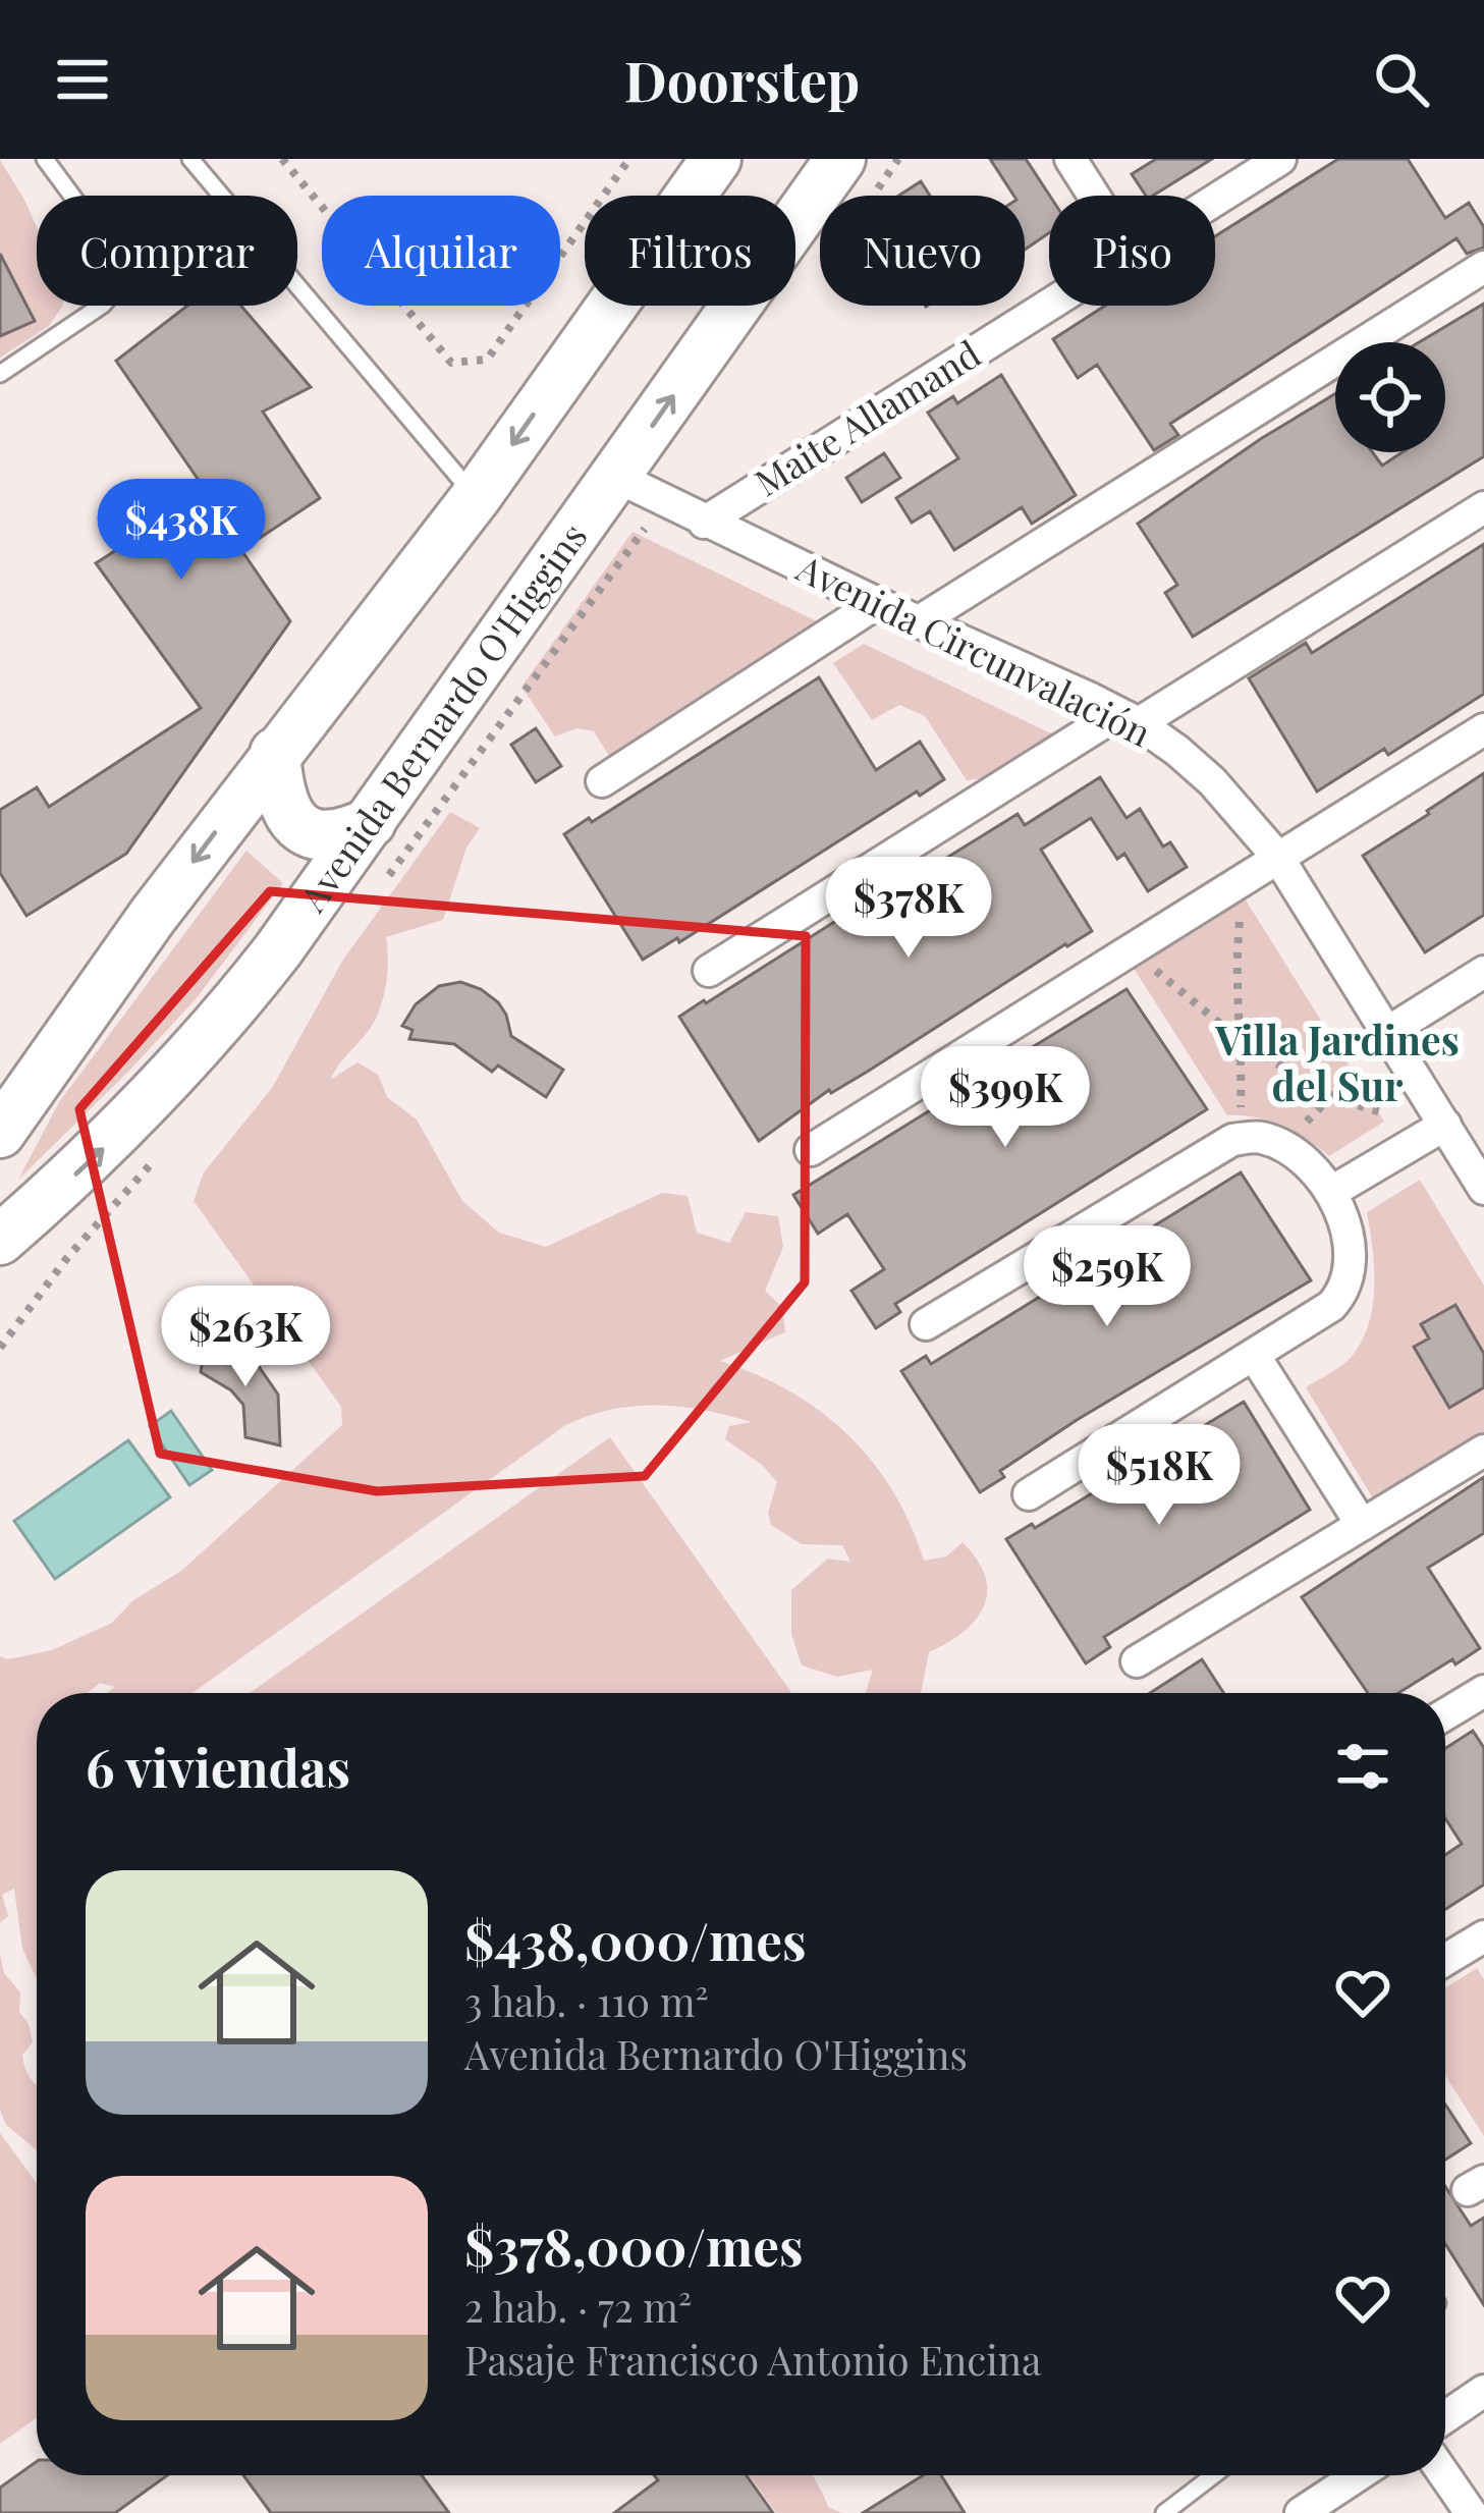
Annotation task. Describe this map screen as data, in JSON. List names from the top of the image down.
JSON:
{
  "streets": {
    "main road": ["Avenida Bernardo O'Higgins"],
    "street": ["Maite Allamand", "Avenida Circunvalación"]
  },
  "crossings": [
    ["Maite Allamand", "Avenida Circunvalación"],
    ["Avenida Circunvalación", "Avenida Bernardo O'Higgins"]
  ],
  "districts": ["Villa Jardines del Sur"],
  "page": {
    "header": "Doorstep",
    "chip": [
      "Comprar",
      "Alquilar",
      "Filtros",
      "Nuevo",
      "Piso"
    ],
    "price": [
      "$438K",
      "$378K",
      "$399K",
      "$259K",
      "$263K",
      "$518K"
    ],
    "heading": "6 viviendas",
    "list": [
      {
        "name": "$438,000/mes",
        "note": "3 hab. · 110 m² · Avenida Bernardo O'Higgins"
      },
      {
        "name": "$378,000/mes",
        "note": "2 hab. · 72 m² · Pasaje Francisco Antonio Encina"
      }
    ]
  }
}
